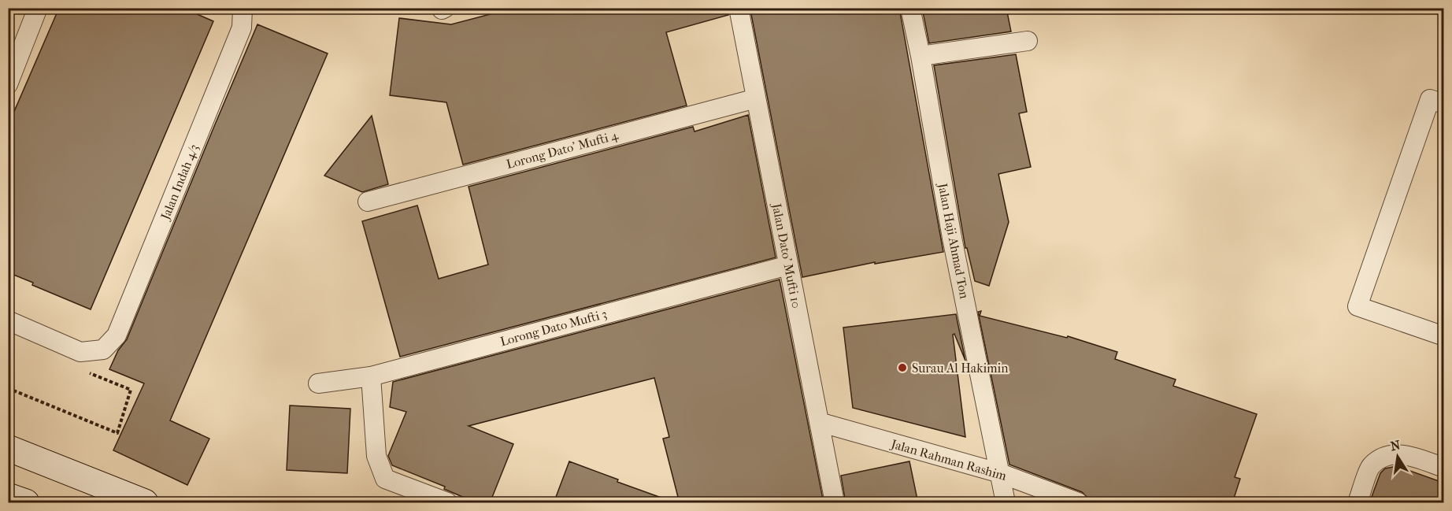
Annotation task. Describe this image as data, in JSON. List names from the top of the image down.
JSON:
{
  "streets": {
    "street": [
      "Lorong Dato' Mufti 4",
      "Jalan Indah 4/3",
      "Jalan Haji Ahmad Ton",
      "Jalan Dato' Mufti 10",
      "Lorong Dato Mufti 3",
      "Jalan Rahman Rashim"
    ]
  },
  "crossings": [
    ["Lorong Dato' Mufti 4", "Jalan Dato' Mufti 10"],
    ["Jalan Haji Ahmad Ton", "Jalan Rahman Rashim"],
    ["Jalan Dato' Mufti 10", "Lorong Dato Mufti 3"],
    ["Jalan Dato' Mufti 10", "Jalan Rahman Rashim"]
  ],
  "places": ["Surau Al Hakimin"],
  "north": "top"
}
